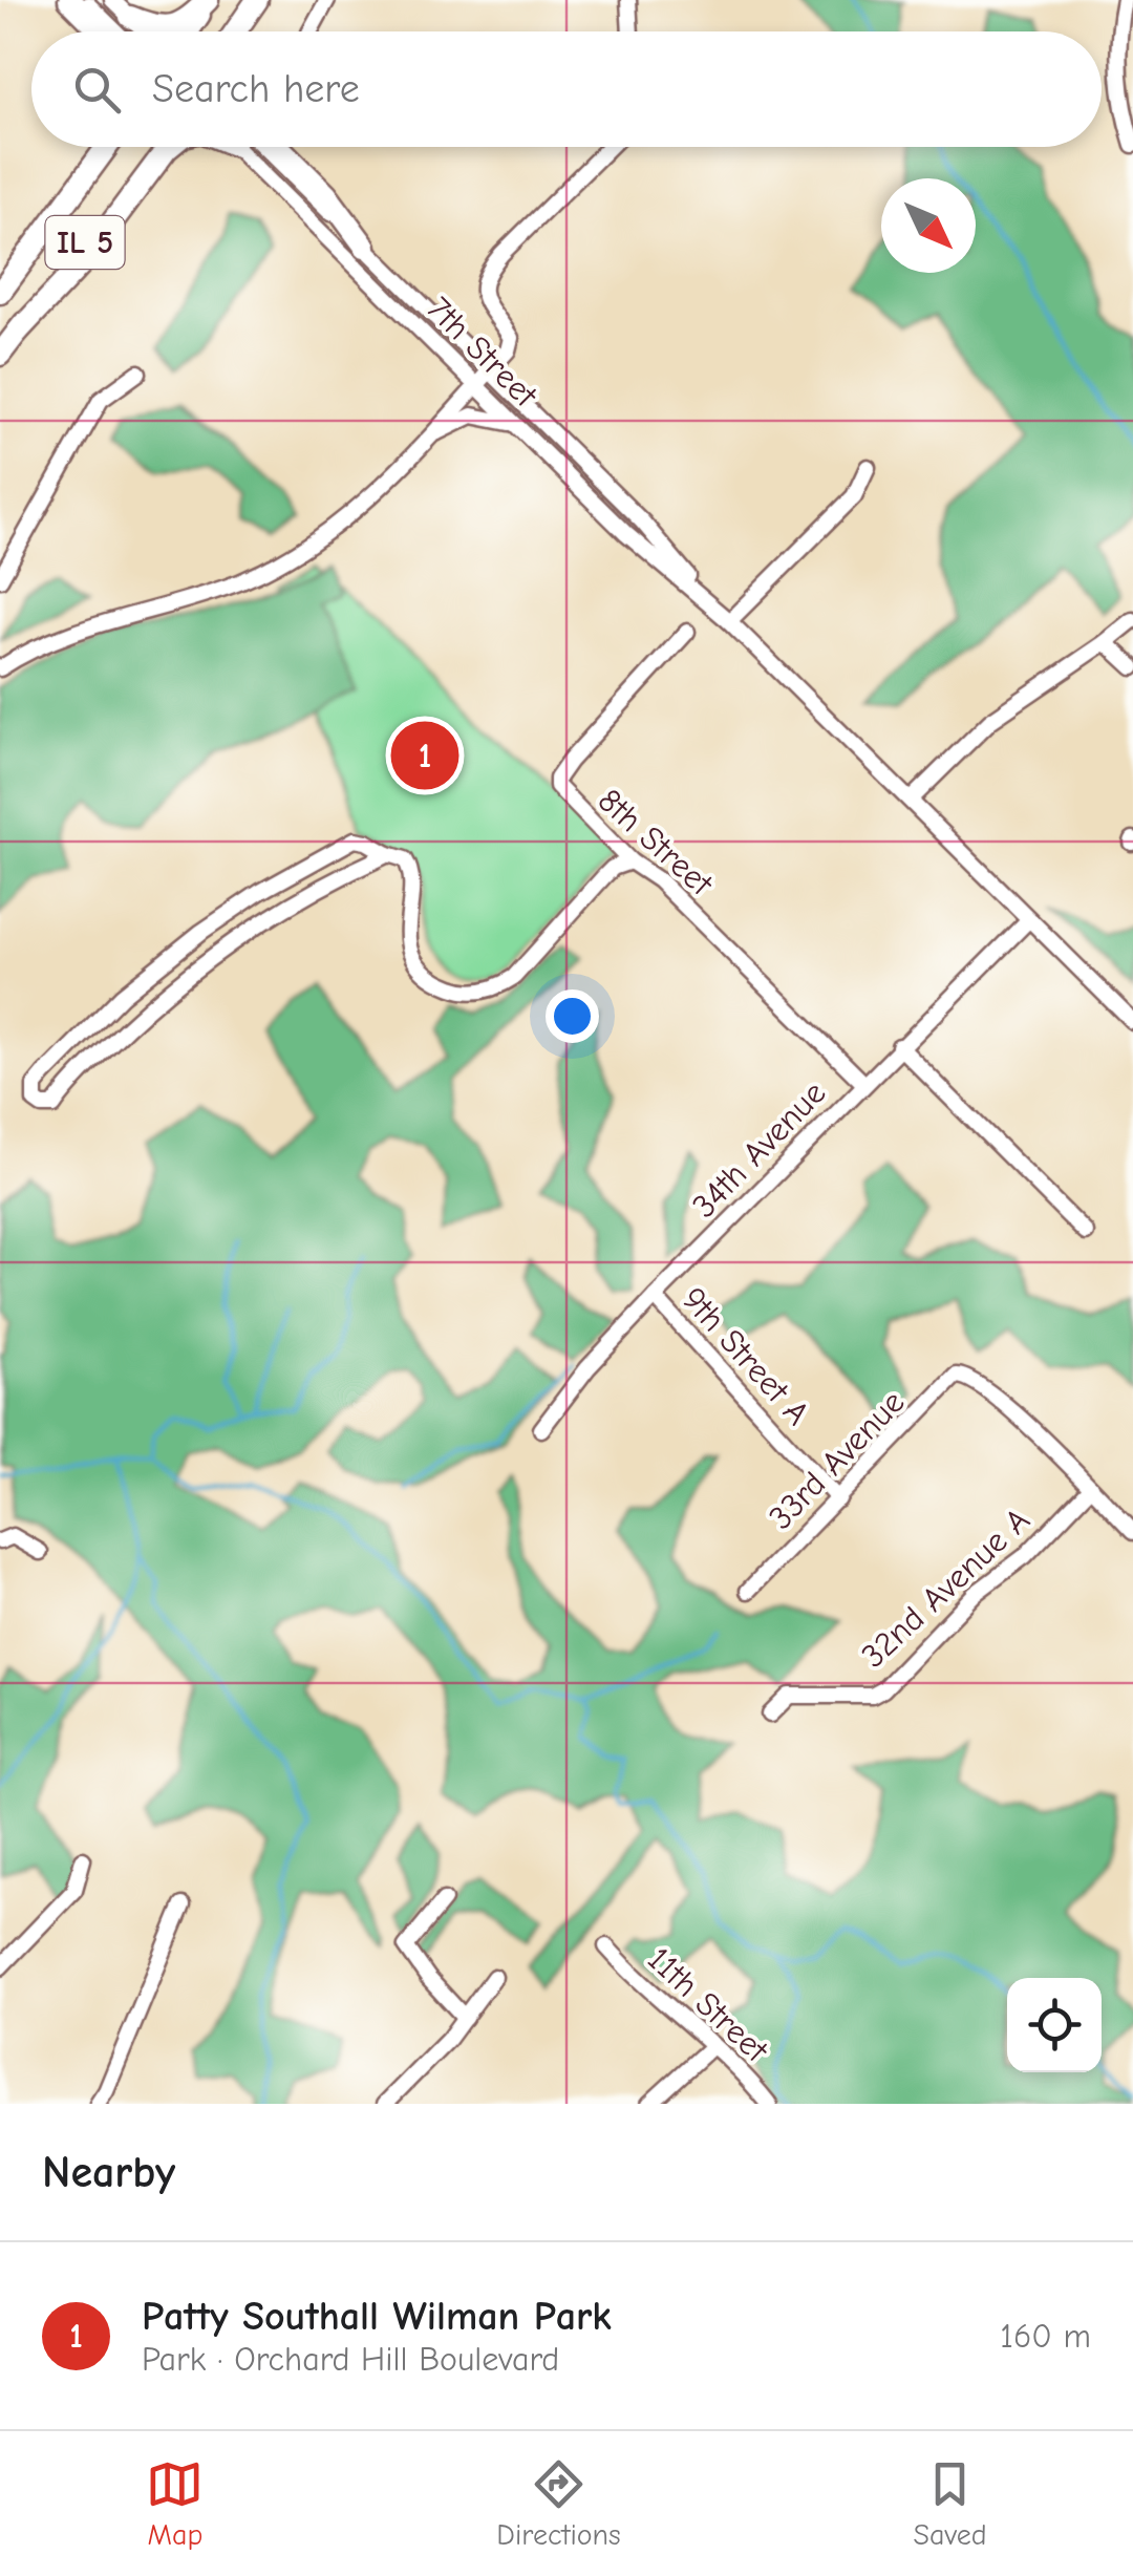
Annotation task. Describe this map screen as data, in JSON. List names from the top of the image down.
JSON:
{
  "streets": {
    "highway": ["IL 5"],
    "street": [
      "7th Street",
      "8th Street",
      "34th Avenue",
      "9th Street A",
      "33rd Avenue",
      "32nd Avenue A",
      "11th Street"
    ]
  },
  "crossings": [
    ["7th Street", "34th Avenue"],
    ["8th Street", "34th Avenue"],
    ["34th Avenue", "9th Street A"],
    ["9th Street A", "33rd Avenue"],
    ["33rd Avenue", "32nd Avenue A"]
  ],
  "north": "bottom right",
  "page": {
    "search": "Search here",
    "pins": "1",
    "heading": "Nearby",
    "list": [
      {
        "mark": "1",
        "name": "Patty Southall Wilman Park",
        "note": "Park · Orchard Hill Boulevard",
        "value": "160 m"
      }
    ],
    "nav": ["Map", "Directions", "Saved"]
  }
}
